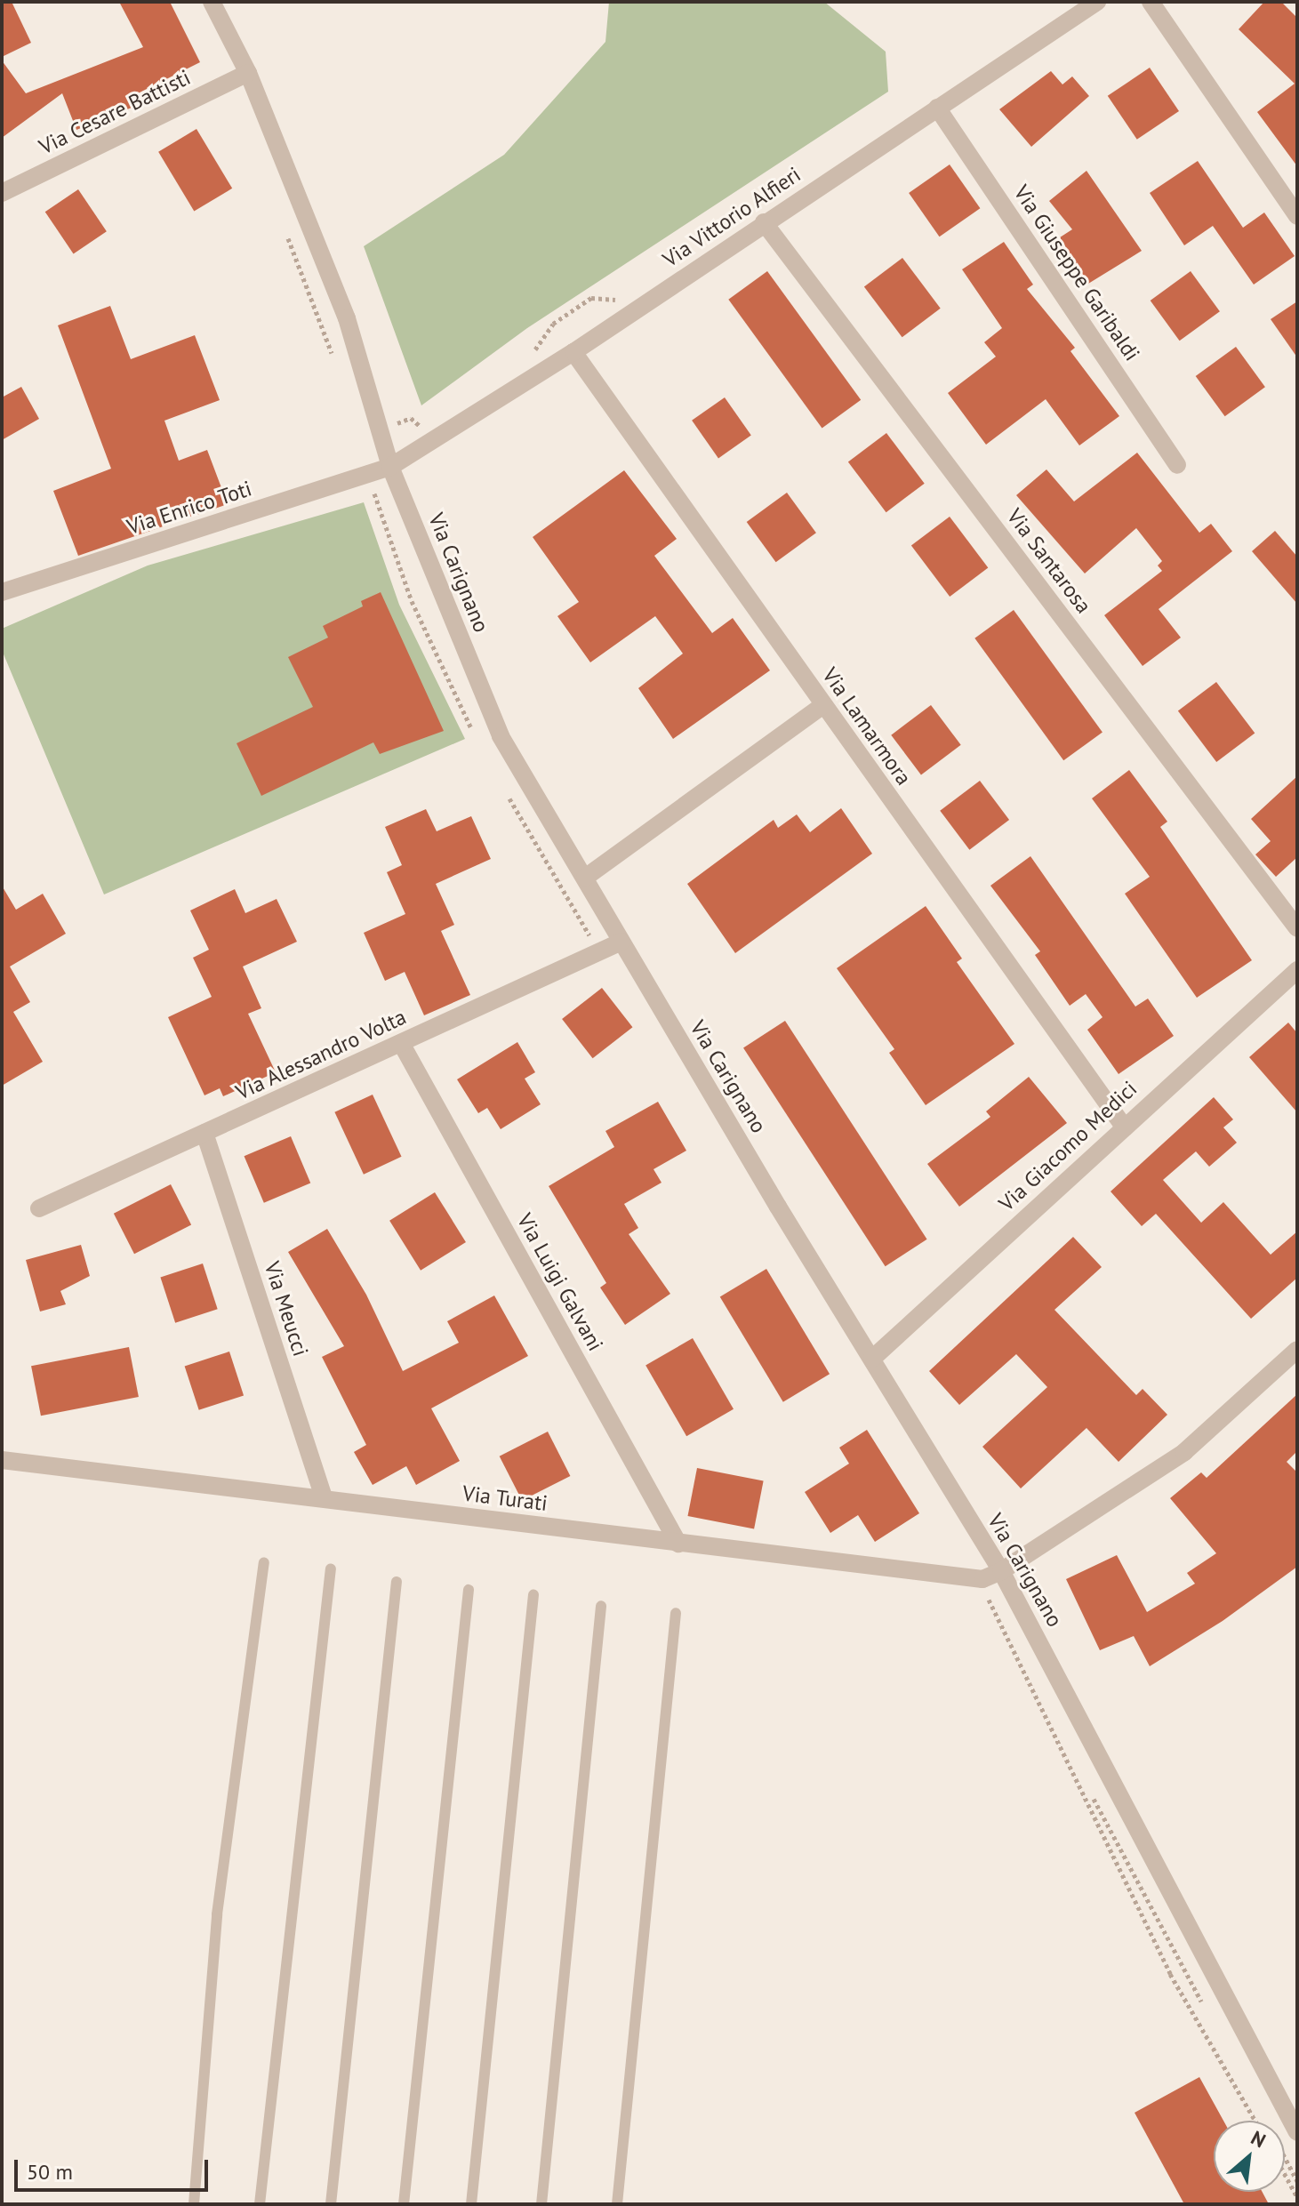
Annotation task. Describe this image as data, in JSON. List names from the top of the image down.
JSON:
{
  "streets": {
    "street": [
      "Via Cesare Battisti",
      "Via Vittorio Alfieri",
      "Via Giuseppe Garibaldi",
      "Via Enrico Toti",
      "Via Santarosa",
      "Via Carignano",
      "Via Lamarmora",
      "Via Alessandro Volta",
      "Via Giacomo Medici",
      "Via Luigi Galvani",
      "Via Meucci",
      "Via Turati"
    ]
  },
  "crossings": [
    ["Via Cesare Battisti", "Via Carignano"],
    ["Via Vittorio Alfieri", "Via Giuseppe Garibaldi"],
    ["Via Vittorio Alfieri", "Via Enrico Toti"],
    ["Via Vittorio Alfieri", "Via Santarosa"],
    ["Via Vittorio Alfieri", "Via Carignano"],
    ["Via Vittorio Alfieri", "Via Lamarmora"],
    ["Via Enrico Toti", "Via Carignano"],
    ["Via Carignano", "Via Alessandro Volta"],
    ["Via Carignano", "Via Giacomo Medici"],
    ["Via Carignano", "Via Turati"],
    ["Via Lamarmora", "Via Giacomo Medici"],
    ["Via Alessandro Volta", "Via Luigi Galvani"],
    ["Via Alessandro Volta", "Via Meucci"],
    ["Via Luigi Galvani", "Via Turati"],
    ["Via Meucci", "Via Turati"]
  ],
  "scale_bar": "50 m",
  "north": "top right"
}
